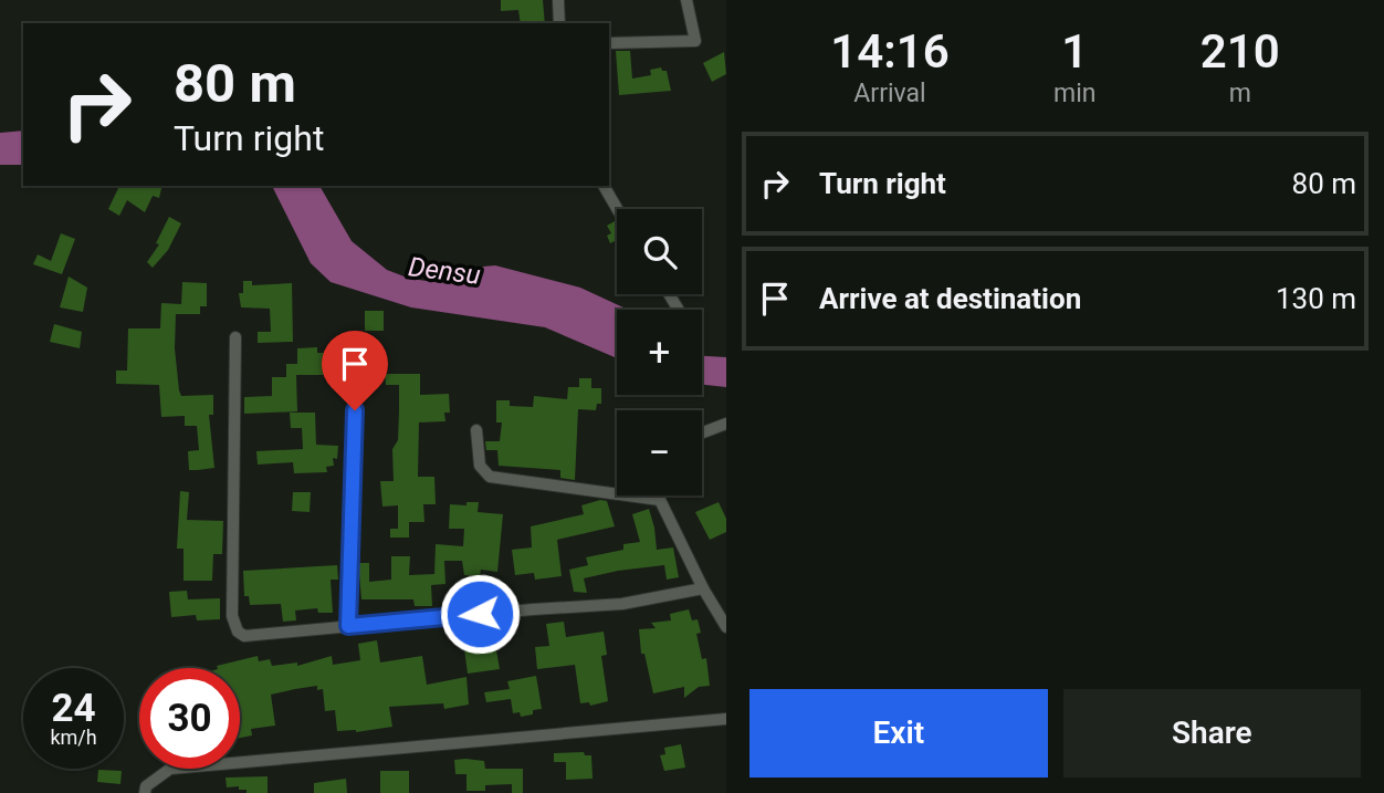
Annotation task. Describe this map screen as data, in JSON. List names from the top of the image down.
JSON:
{
  "water": ["Densu"],
  "page": {
    "eta": [
      "14:16",
      "Arrival",
      "1",
      "min",
      "210",
      "m"
    ],
    "turn": ["80 m", "Turn right"],
    "list": [
      {
        "name": "Turn right",
        "value": "80 m"
      },
      {
        "name": "Arrive at destination",
        "value": "130 m"
      }
    ],
    "map_buttons": ["+", "−"],
    "speed": "24 km/h",
    "limit": "30",
    "buttons": ["Exit", "Share"]
  }
}
